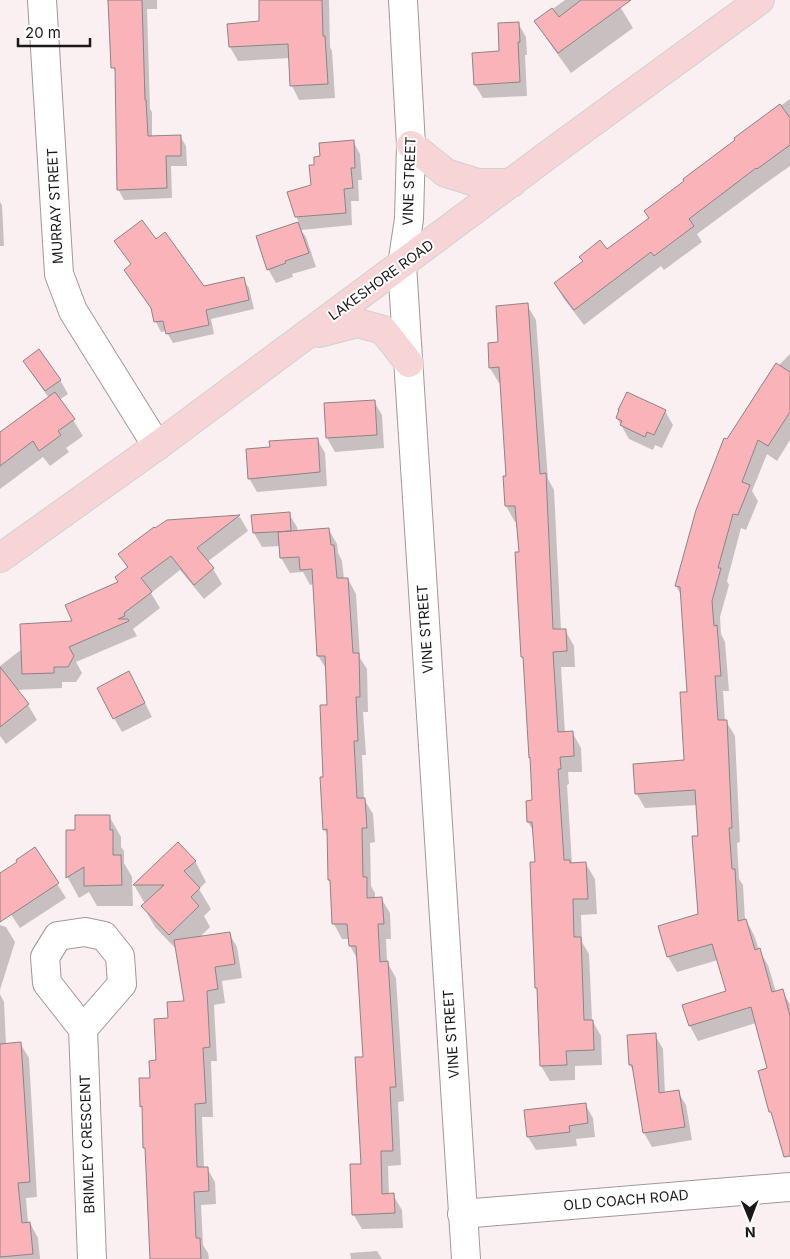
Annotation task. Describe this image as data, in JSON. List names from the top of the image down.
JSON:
{
  "streets": {
    "main road": ["LAKESHORE ROAD"],
    "street": [
      "VINE STREET",
      "MURRAY STREET",
      "BRIMLEY CRESCENT",
      "OLD COACH ROAD"
    ]
  },
  "crossings": [
    ["VINE STREET", "LAKESHORE ROAD"],
    ["VINE STREET", "OLD COACH ROAD"],
    ["MURRAY STREET", "LAKESHORE ROAD"]
  ],
  "scale_bar": "20 m",
  "north": "bottom"
}
